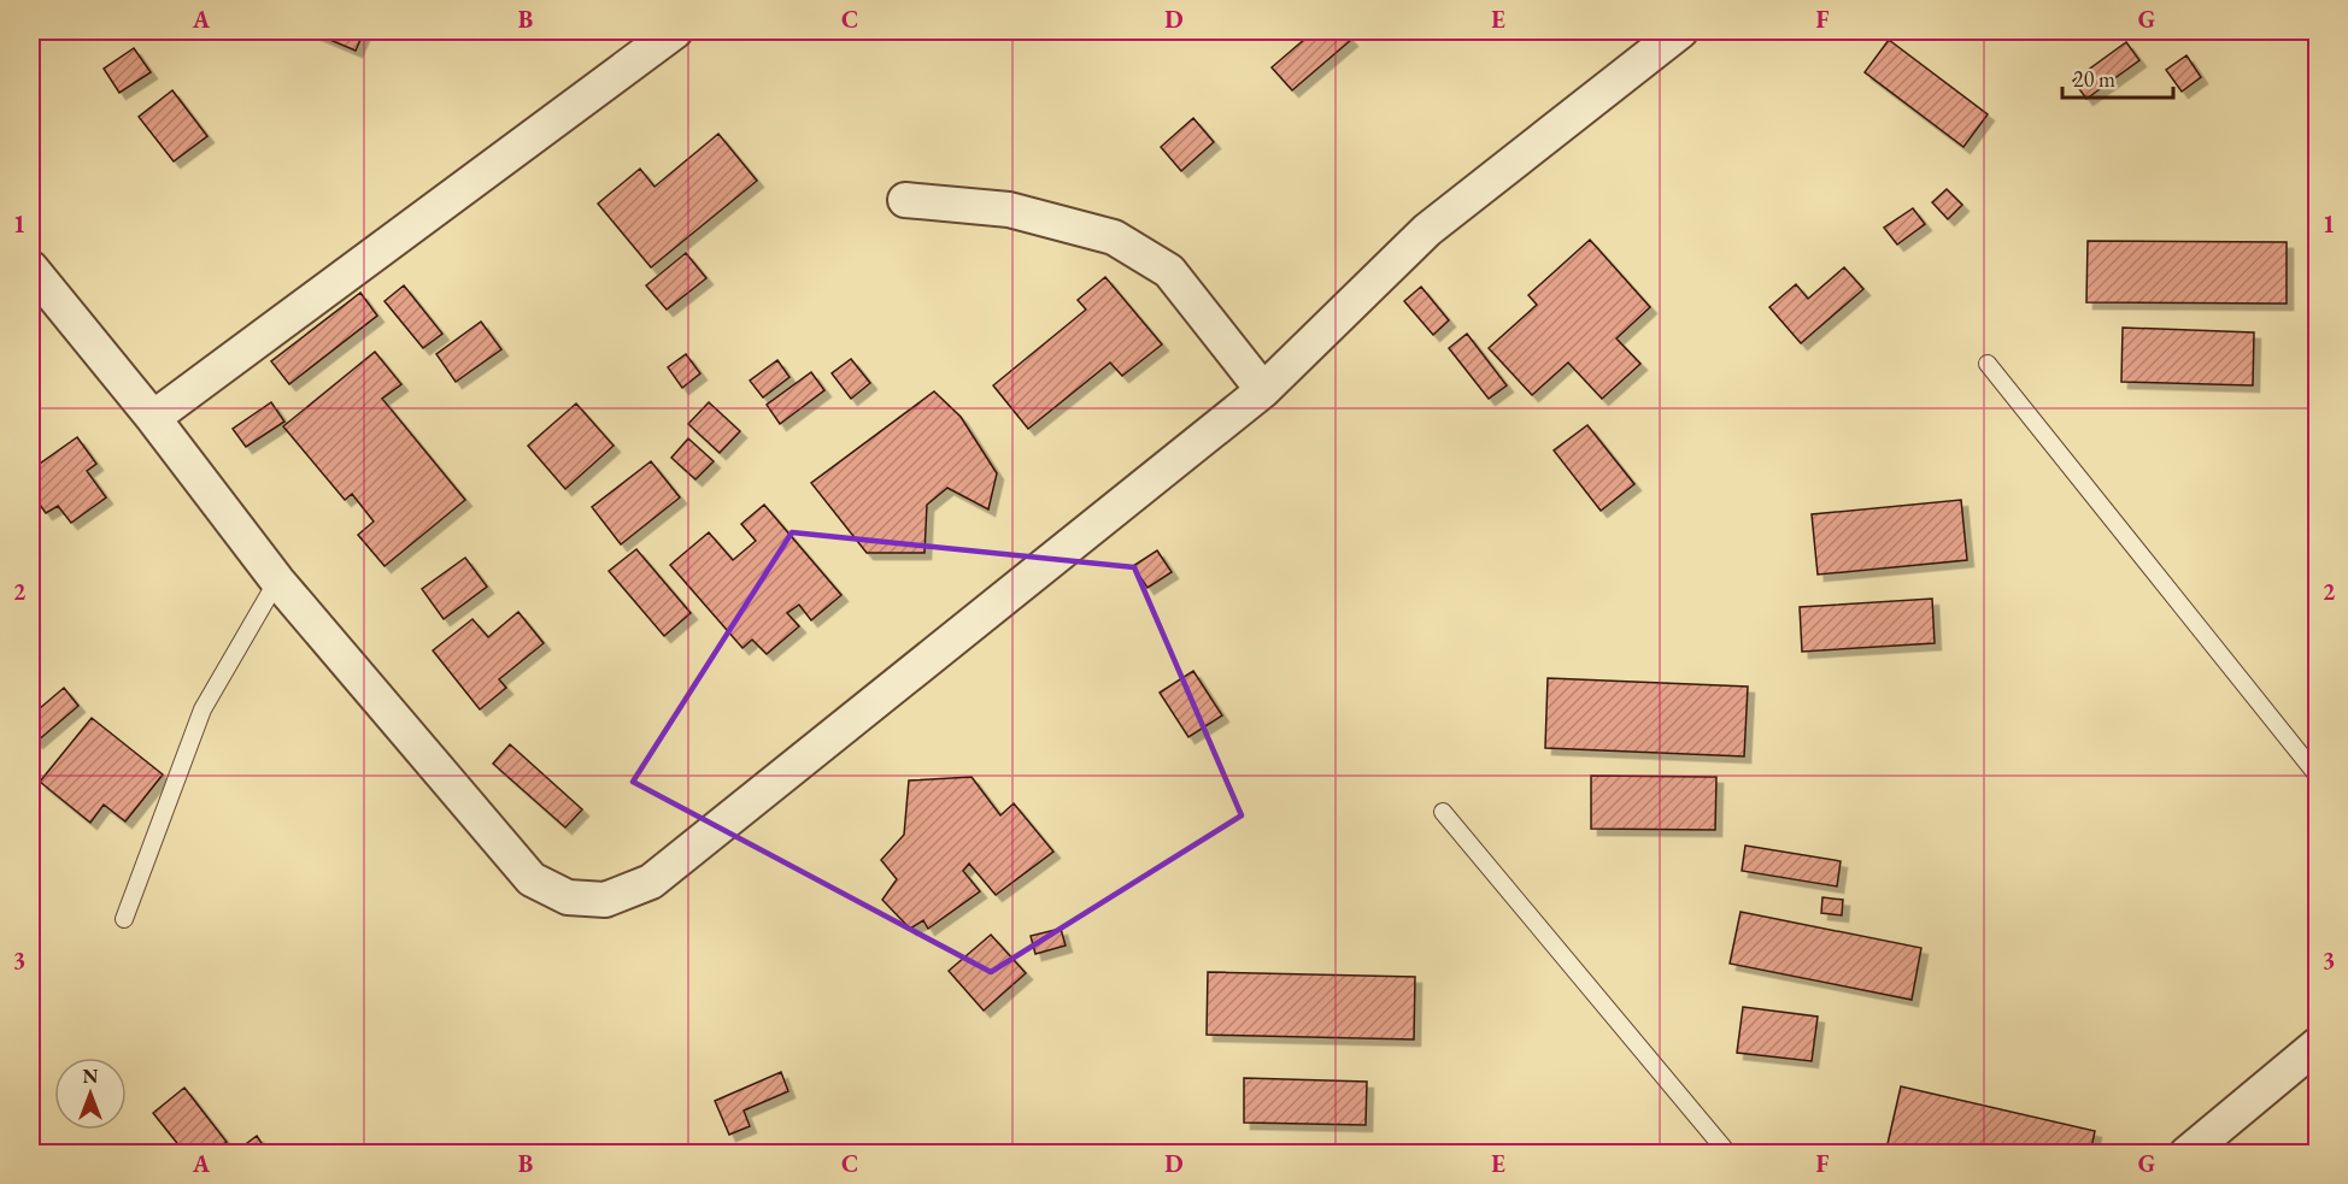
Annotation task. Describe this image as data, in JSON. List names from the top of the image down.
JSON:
{
  "scale_bar": "20 m",
  "north": "top",
  "grid": {
    "columns": [
      "A",
      "B",
      "C",
      "D",
      "E",
      "F",
      "G"
    ],
    "rows": ["1", "2", "3"]
  }
}
